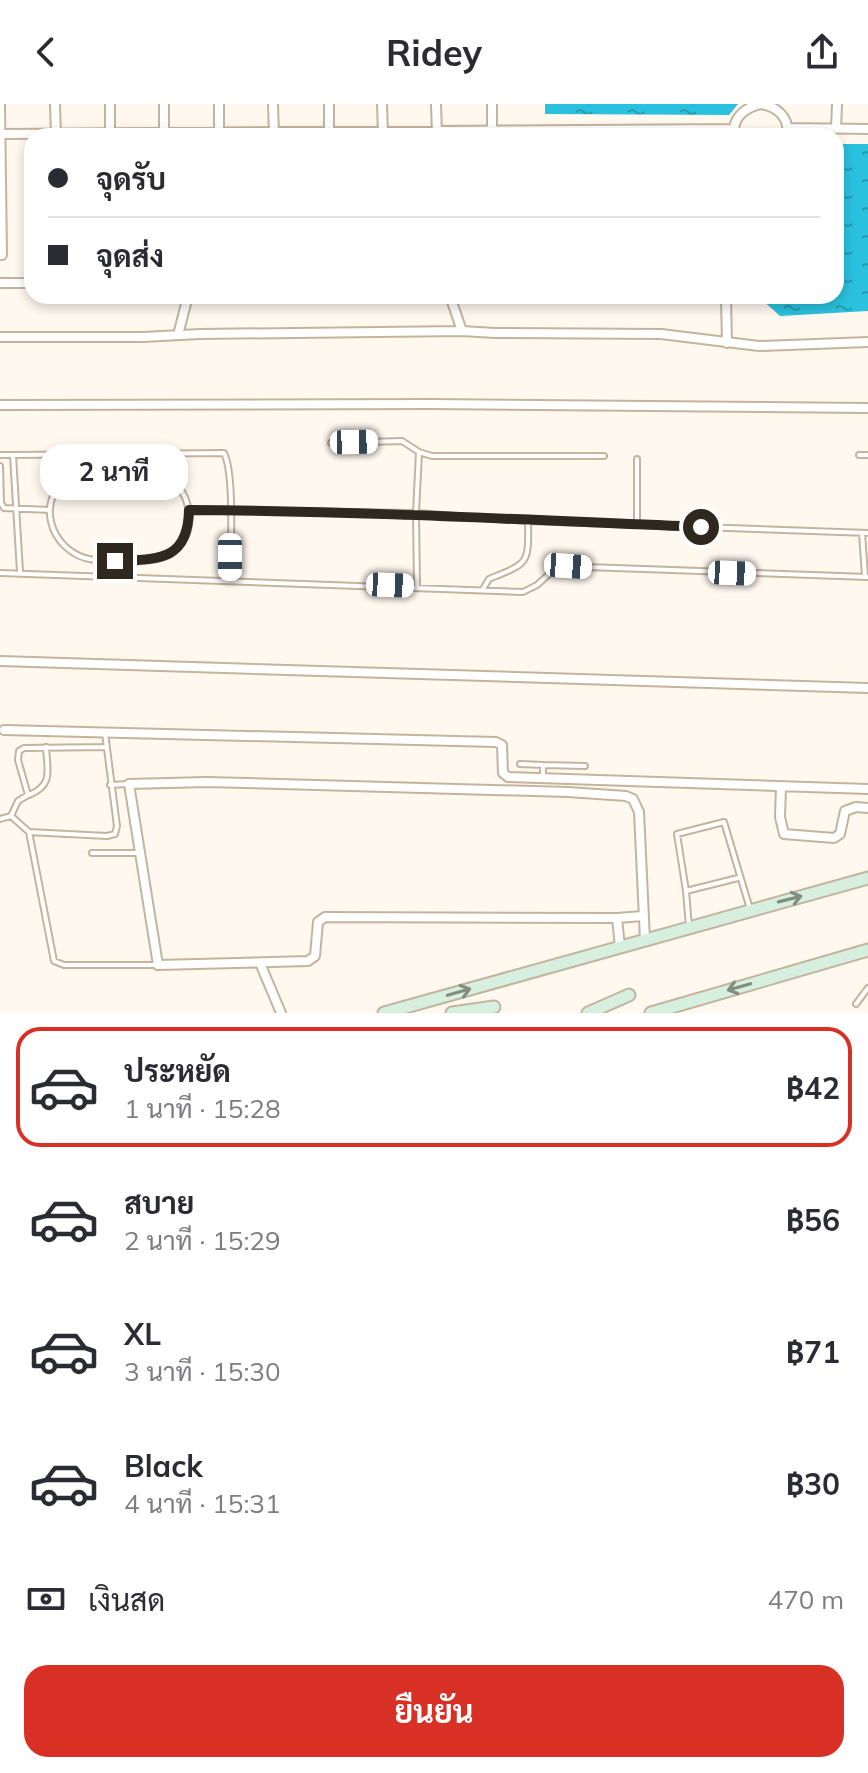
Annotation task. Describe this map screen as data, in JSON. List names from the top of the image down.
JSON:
{
  "page": {
    "header": "Ridey",
    "banner": ["จุดรับ", "จุดส่ง"],
    "bubble": "2 นาที",
    "list": [
      {
        "name": "ประหยัด",
        "note": "1 นาที · 15:28",
        "value": "฿42"
      },
      {
        "name": "สบาย",
        "note": "2 นาที · 15:29",
        "value": "฿56"
      },
      {
        "name": "XL",
        "note": "3 นาที · 15:30",
        "value": "฿71"
      },
      {
        "name": "Black",
        "note": "4 นาที · 15:31",
        "value": "฿30"
      }
    ],
    "pay": ["เงินสด", "470 m"],
    "buttons": "ยืนยัน"
  }
}
